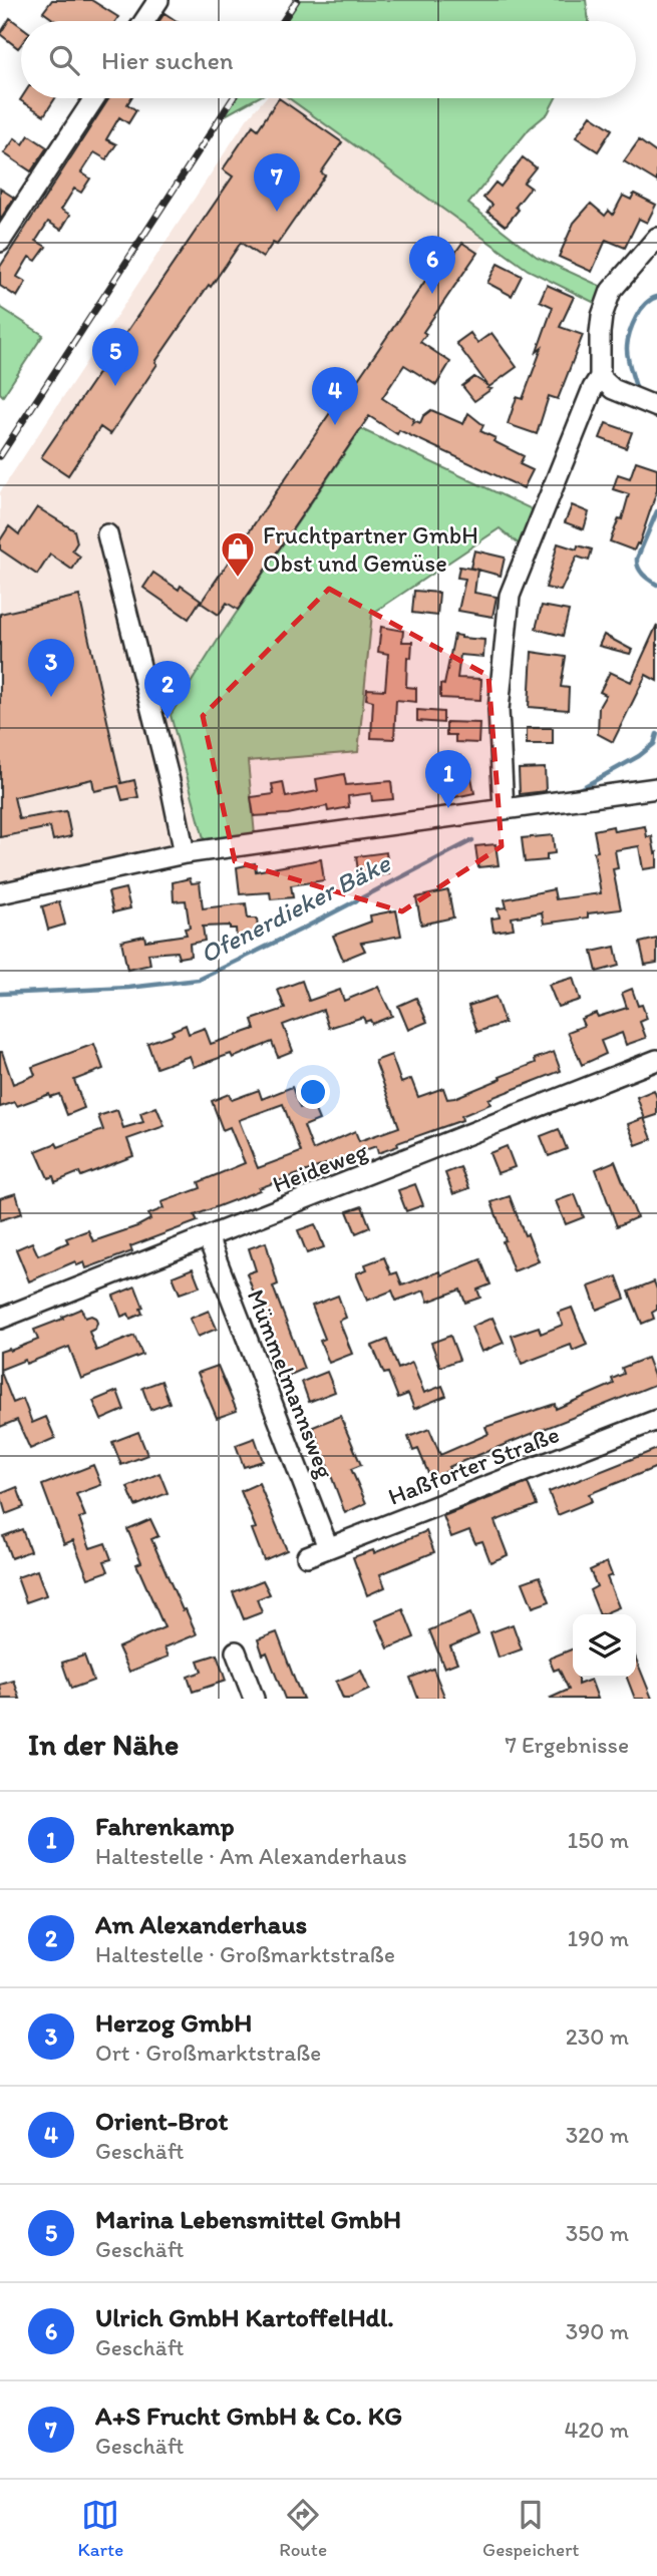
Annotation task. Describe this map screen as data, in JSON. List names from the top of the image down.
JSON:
{
  "streets": {
    "street": ["Heideweg", "Mümmelmannsweg", "Haßforter Straße"]
  },
  "crossings": [
    ["Heideweg", "Mümmelmannsweg"],
    ["Mümmelmannsweg", "Haßforter Straße"]
  ],
  "water": ["Ofenerdieker Bäke"],
  "places": {
    "shop": ["Fruchtpartner GmbH Obst und Gemüse"]
  },
  "page": {
    "search": "Hier suchen",
    "pins": [
      "7",
      "6",
      "5",
      "4",
      "3",
      "2",
      "1"
    ],
    "heading": ["In der Nähe", "7 Ergebnisse"],
    "list": [
      {
        "mark": "1",
        "name": "Fahrenkamp",
        "note": "Haltestelle · Am Alexanderhaus",
        "value": "150 m"
      },
      {
        "mark": "2",
        "name": "Am Alexanderhaus",
        "note": "Haltestelle · Großmarktstraße",
        "value": "190 m"
      },
      {
        "mark": "3",
        "name": "Herzog GmbH",
        "note": "Ort · Großmarktstraße",
        "value": "230 m"
      },
      {
        "mark": "4",
        "name": "Orient-Brot",
        "note": "Geschäft",
        "value": "320 m"
      },
      {
        "mark": "5",
        "name": "Marina Lebensmittel GmbH",
        "note": "Geschäft",
        "value": "350 m"
      },
      {
        "mark": "6",
        "name": "Ulrich GmbH KartoffelHdl.",
        "note": "Geschäft",
        "value": "390 m"
      },
      {
        "mark": "7",
        "name": "A+S Frucht GmbH & Co. KG",
        "note": "Geschäft",
        "value": "420 m"
      }
    ],
    "nav": ["Karte", "Route", "Gespeichert"]
  }
}
